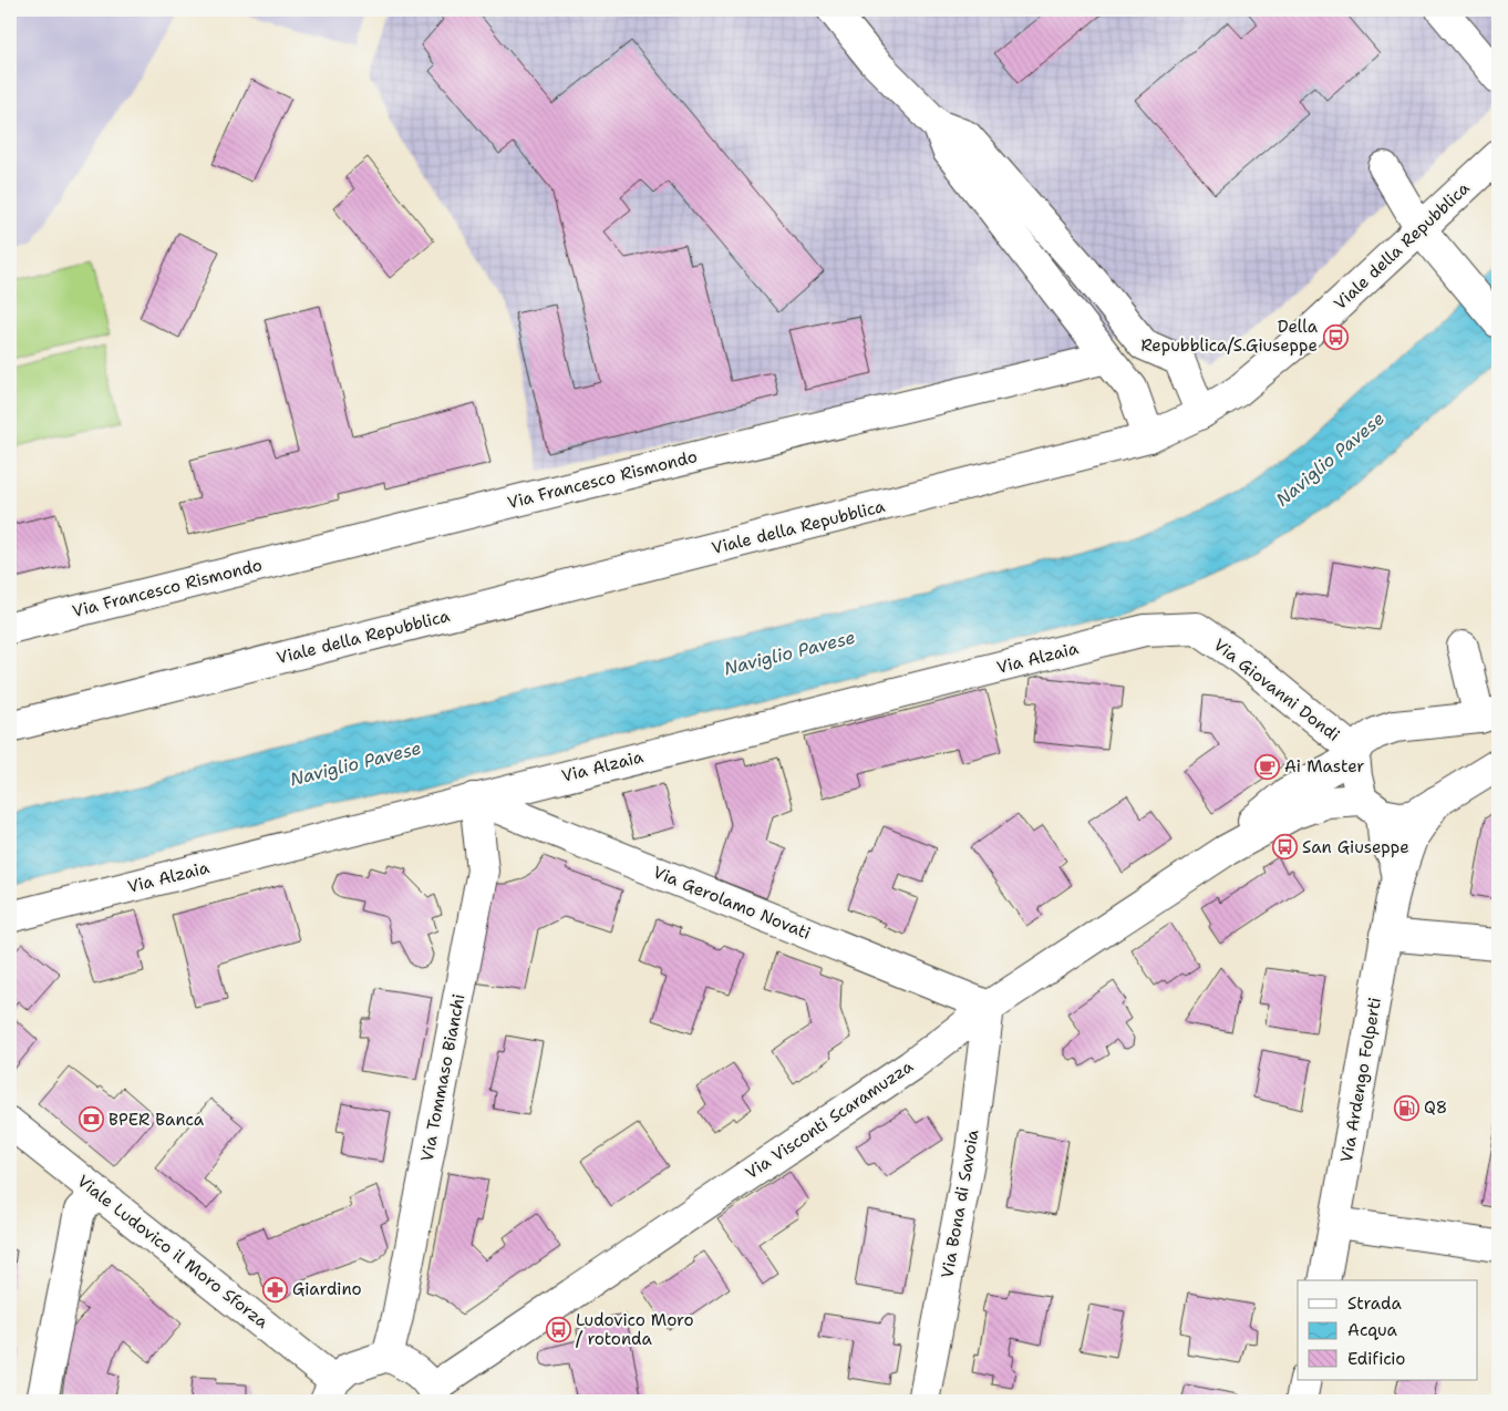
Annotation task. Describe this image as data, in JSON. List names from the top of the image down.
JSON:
{
  "streets": {
    "street": [
      "Viale della Repubblica",
      "Via Francesco Rismondo",
      "Via Alzaia",
      "Via Giovanni Dondi",
      "Via Gerolamo Novati",
      "Via Tommaso Bianchi",
      "Via Ardengo Folperti",
      "Via Visconti Scaramuzza",
      "Via Bona di Savoia",
      "Viale Ludovico il Moro Sforza"
    ]
  },
  "crossings": [
    ["Via Alzaia", "Via Giovanni Dondi"],
    ["Via Alzaia", "Via Gerolamo Novati"],
    ["Via Alzaia", "Via Tommaso Bianchi"],
    ["Via Giovanni Dondi", "Via Visconti Scaramuzza"],
    ["Via Gerolamo Novati", "Via Tommaso Bianchi"],
    ["Via Gerolamo Novati", "Via Visconti Scaramuzza"],
    ["Via Gerolamo Novati", "Via Bona di Savoia"],
    ["Via Tommaso Bianchi", "Viale Ludovico il Moro Sforza"],
    ["Via Ardengo Folperti", "Via Visconti Scaramuzza"],
    ["Via Visconti Scaramuzza", "Via Bona di Savoia"]
  ],
  "water": ["Naviglio Pavese"],
  "places": {
    "bus stop": ["Della Repubblica/S.Giuseppe", "San Giuseppe", "Ludovico Moro / rotonda"],
    "cafe": ["Ai Master"],
    "fuel station": ["Q8"],
    "bank": ["BPER Banca"],
    "pharmacy": ["Giardino"]
  },
  "legend": ["Strada", "Acqua", "Edificio"]
}
